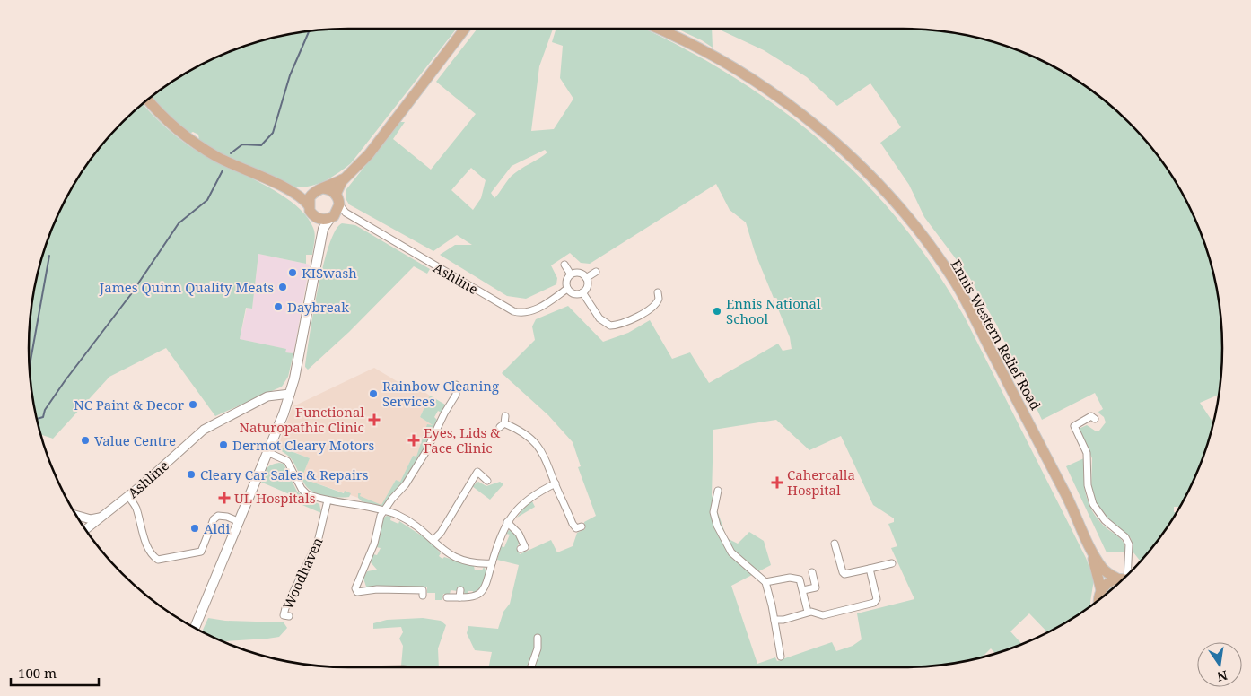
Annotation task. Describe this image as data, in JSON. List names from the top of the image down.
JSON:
{
  "streets": {
    "main road": ["Ennis Western Relief Road"],
    "street": ["Ashline", "Woodhaven"]
  },
  "places": {
    "other": [
      "KISwash",
      "James Quinn Quality Meats",
      "Daybreak",
      "Ennis National School",
      "Rainbow Cleaning Services",
      "NC Paint & Decor",
      "Value Centre",
      "Dermot Cleary Motors",
      "Cleary Car Sales & Repairs",
      "Aldi"
    ],
    "health": [
      "Functional Naturopathic Clinic",
      "Eyes, Lids & Face Clinic",
      "Cahercalla Hospital",
      "UL Hospitals"
    ]
  },
  "scale_bar": "100 m",
  "north": "bottom"
}
